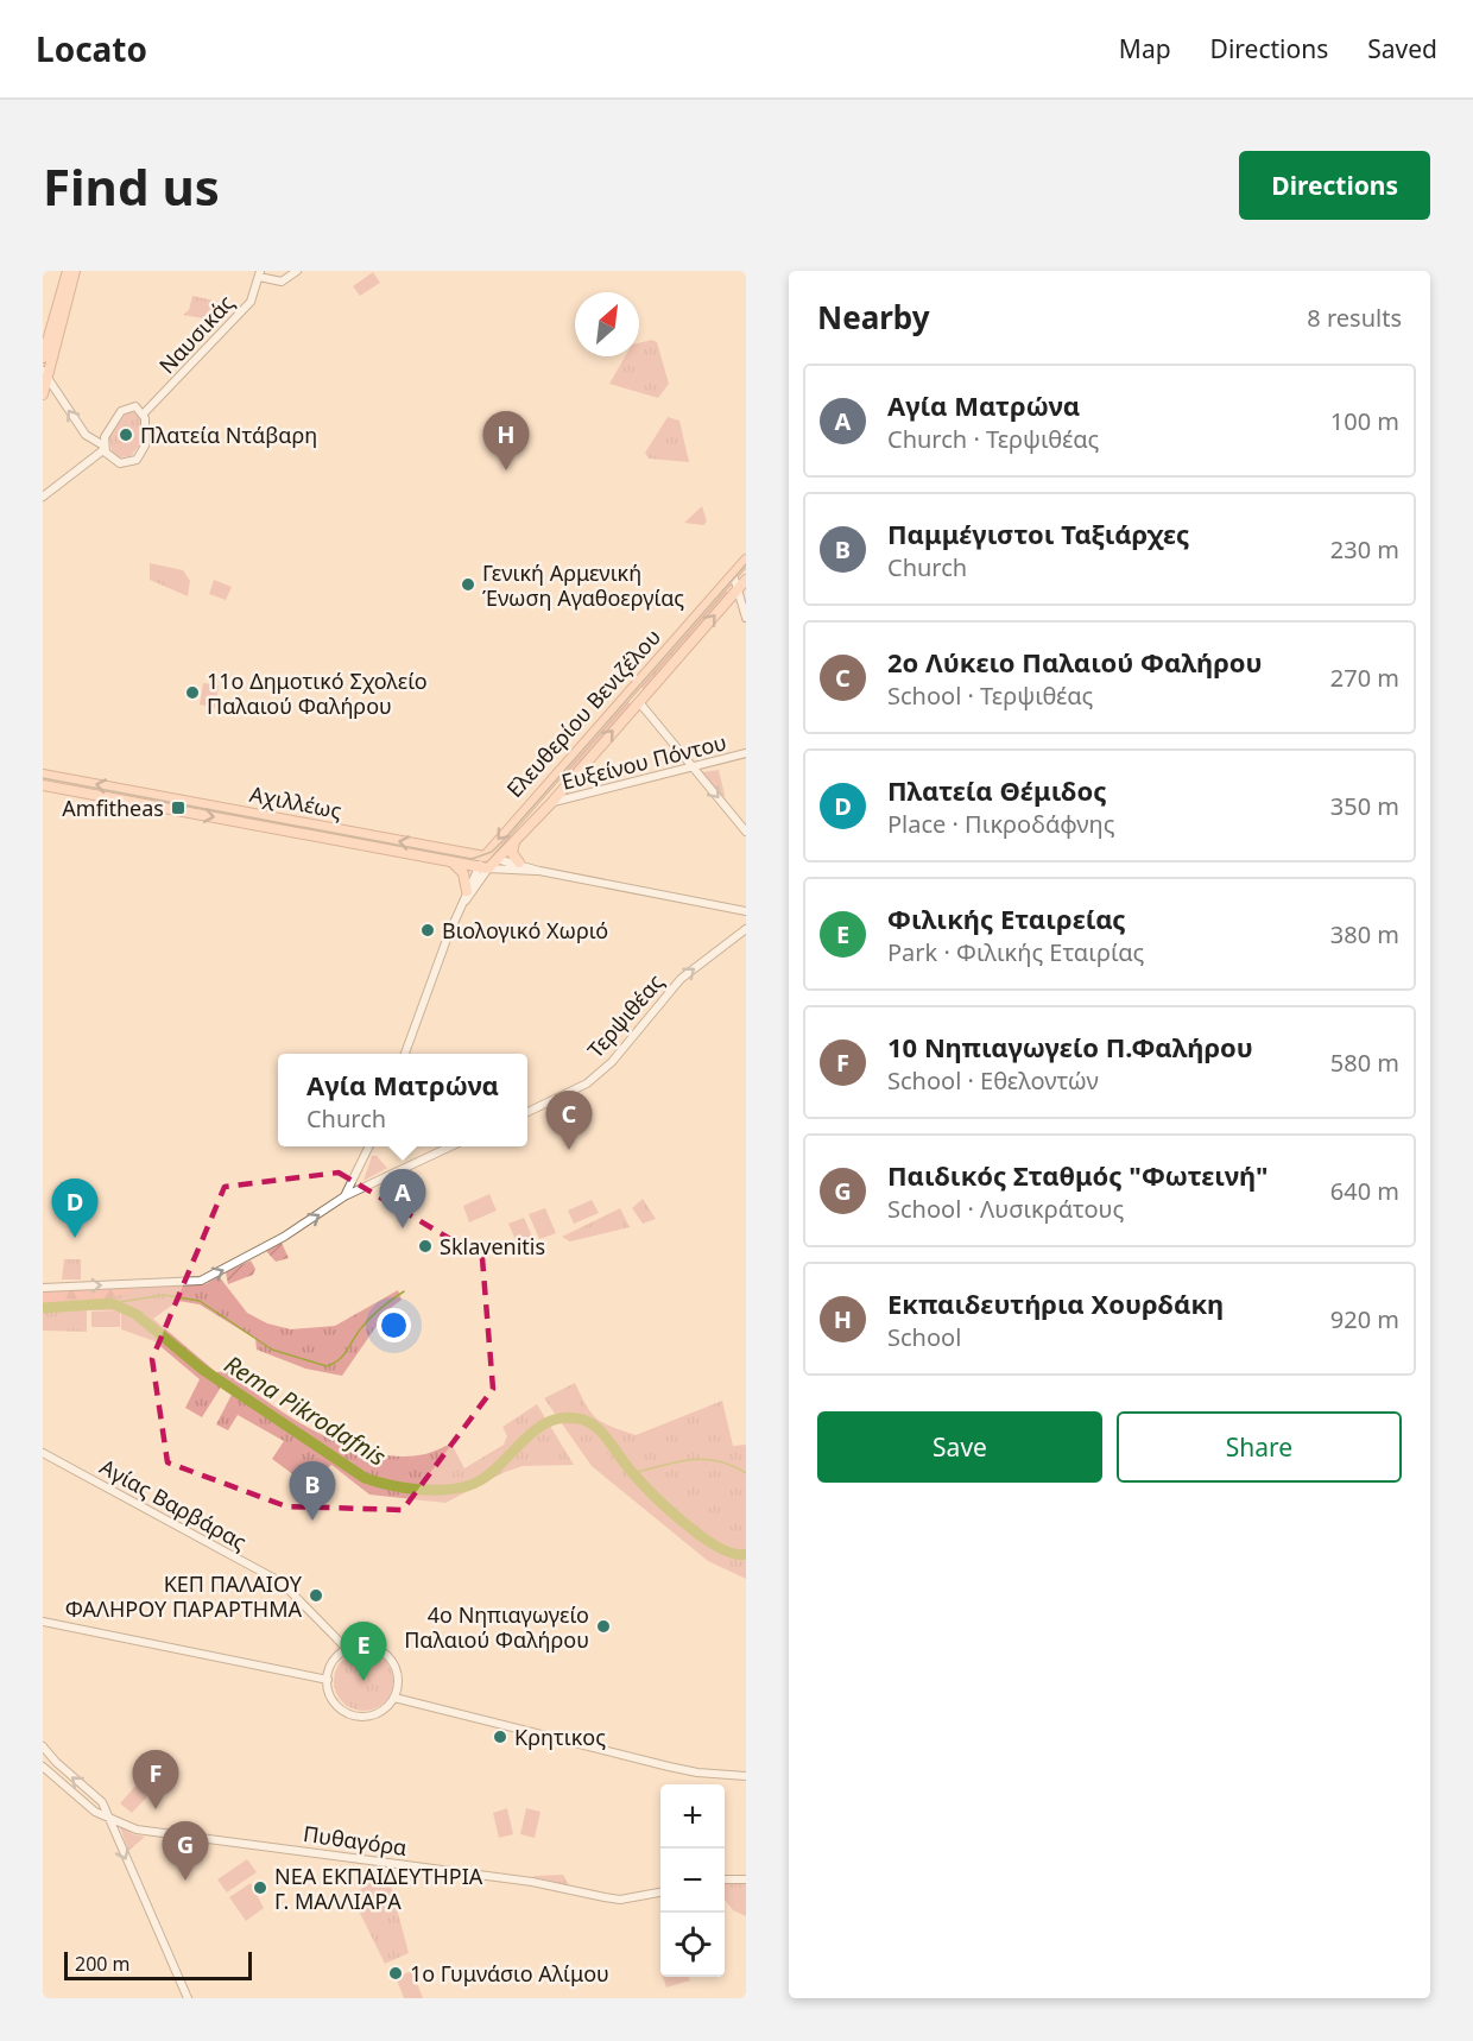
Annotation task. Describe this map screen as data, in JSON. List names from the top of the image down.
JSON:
{
  "streets": {
    "main road": ["Ελευθερίου Βενιζέλου", "Αχιλλέως"],
    "street": [
      "Ναυσικάς",
      "Ευξείνου Πόντου",
      "Τερψιθέας",
      "Αγίας Βαρβάρας",
      "Πυθαγόρα"
    ]
  },
  "crossings": [
    ["Ελευθερίου Βενιζέλου", "Ευξείνου Πόντου"],
    ["Ελευθερίου Βενιζέλου", "Αχιλλέως"]
  ],
  "one_way": ["Τερψιθέας"],
  "water": ["Rema Pikrodafnis"],
  "places": {
    "other": [
      "Πλατεία Ντάβαρη",
      "Γενική Αρμενική Ένωση Αγαθοεργίας",
      "11ο Δημοτικό Σχολείο Παλαιού Φαλήρου",
      "Βιολογικό Χωριό",
      "Sklavenitis",
      "ΚΕΠ ΠΑΛΑΙΟΥ ΦΑΛΗΡΟΥ ΠΑΡΑΡΤΗΜΑ",
      "4ο Νηπιαγωγείο Παλαιού Φαλήρου",
      "Κρητικος",
      "ΝΕΑ ΕΚΠΑΙΔΕΥΤΗΡΙΑ Γ. ΜΑΛΛΙΑΡΑ",
      "1ο Γυμνάσιο Αλίμου"
    ],
    "transit": ["Amfitheas"]
  },
  "scale_bar": "200 m",
  "north": "top right",
  "page": {
    "header": "Locato",
    "nav": ["Map", "Directions", "Saved"],
    "buttons": [
      "Directions",
      ["Save", "Share"]
    ],
    "title": "Find us",
    "heading": ["Nearby", "8 results"],
    "list": [
      {
        "mark": "A",
        "name": "Αγία Ματρώνα",
        "note": "Church · Τερψιθέας",
        "value": "100 m"
      },
      {
        "mark": "B",
        "name": "Παμμέγιστοι Ταξιάρχες",
        "note": "Church",
        "value": "230 m"
      },
      {
        "mark": "C",
        "name": "2ο Λύκειο Παλαιού Φαλήρου",
        "note": "School · Τερψιθέας",
        "value": "270 m"
      },
      {
        "mark": "D",
        "name": "Πλατεία Θέμιδος",
        "note": "Place · Πικροδάφνης",
        "value": "350 m"
      },
      {
        "mark": "E",
        "name": "Φιλικής Εταιρείας",
        "note": "Park · Φιλικής Εταιρίας",
        "value": "380 m"
      },
      {
        "mark": "F",
        "name": "10 Νηπιαγωγείο Π.Φαλήρου",
        "note": "School · Εθελοντών",
        "value": "580 m"
      },
      {
        "mark": "G",
        "name": "Παιδικός Σταθμός \"Φωτεινή\"",
        "note": "School · Λυσικράτους",
        "value": "640 m"
      },
      {
        "mark": "H",
        "name": "Εκπαιδευτήρια Χουρδάκη",
        "note": "School",
        "value": "920 m"
      }
    ],
    "pins": [
      "H",
      "C",
      "A",
      "D",
      "B",
      "E",
      "F",
      "G"
    ],
    "popup": ["Αγία Ματρώνα", "Church"],
    "map_buttons": ["+", "−"],
    "scale": "200 m"
  }
}
